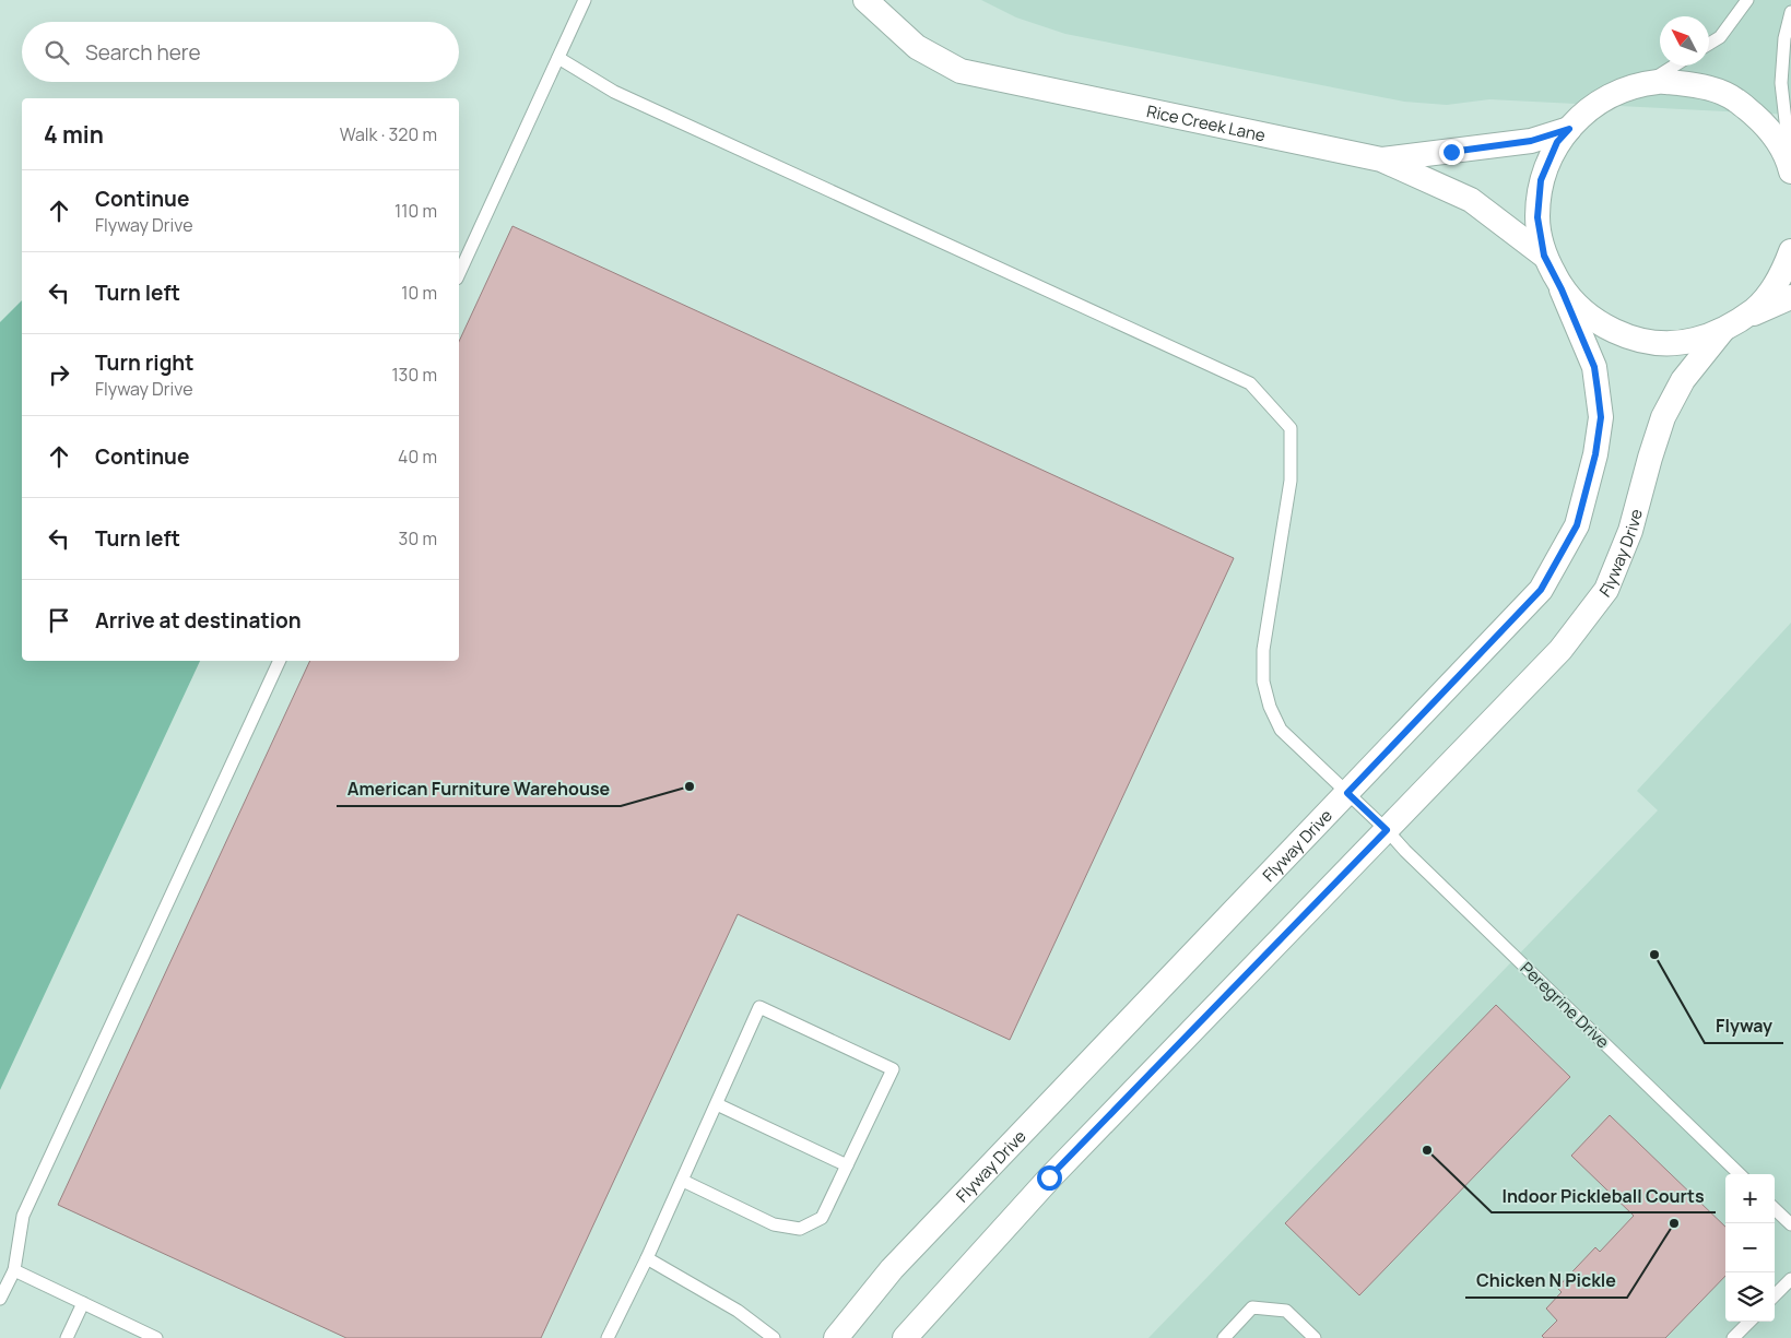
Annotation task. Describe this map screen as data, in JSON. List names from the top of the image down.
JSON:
{
  "streets": {
    "street": ["Rice Creek Lane", "Flyway Drive"],
    "lane": ["Peregrine Drive"]
  },
  "crossings": [
    ["Flyway Drive", "Peregrine Drive"]
  ],
  "places": [
    "American Furniture Warehouse",
    "Flyway",
    "Indoor Pickleball Courts",
    "Chicken N Pickle"
  ],
  "north": "top left",
  "page": {
    "search": "Search here",
    "heading": ["4 min", "Walk · 320 m"],
    "list": [
      ["Continue", "Flyway Drive", "110 m"],
      ["Turn left", "10 m"],
      ["Turn right", "Flyway Drive", "130 m"],
      ["Continue", "40 m"],
      ["Turn left", "30 m"],
      "Arrive at destination"
    ],
    "map_buttons": ["+", "−"]
  }
}
